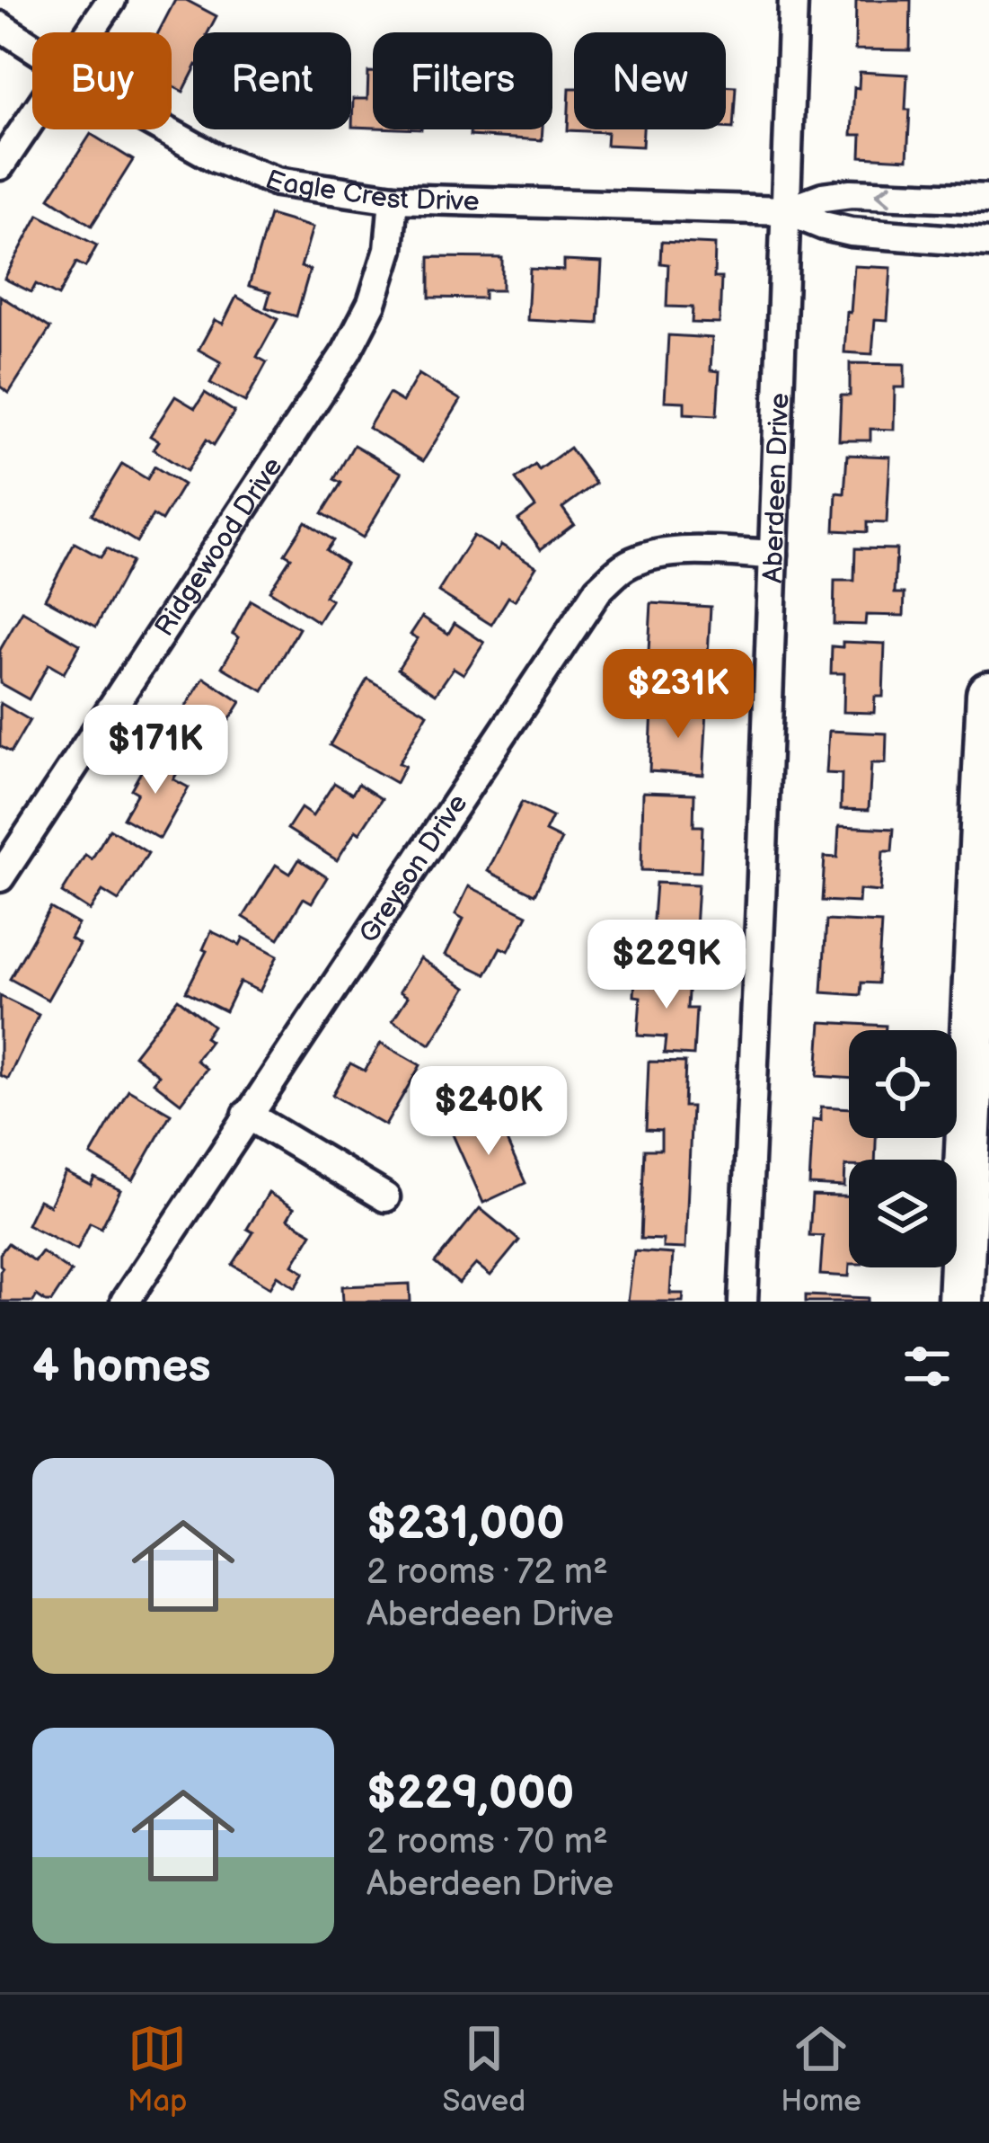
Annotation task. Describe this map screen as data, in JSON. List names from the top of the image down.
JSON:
{
  "streets": {
    "street": [
      "Eagle Crest Drive",
      "Aberdeen Drive",
      "Ridgewood Drive",
      "Greyson Drive"
    ]
  },
  "crossings": [
    ["Eagle Crest Drive", "Aberdeen Drive"],
    ["Eagle Crest Drive", "Ridgewood Drive"],
    ["Aberdeen Drive", "Greyson Drive"]
  ],
  "page": {
    "chip": [
      "Buy",
      "Rent",
      "Filters",
      "New"
    ],
    "price": [
      "$231K",
      "$171K",
      "$229K",
      "$240K"
    ],
    "heading": "4 homes",
    "list": [
      {
        "name": "$231,000",
        "note": "2 rooms · 72 m² · Aberdeen Drive"
      },
      {
        "name": "$229,000",
        "note": "2 rooms · 70 m² · Aberdeen Drive"
      }
    ],
    "tabs": ["Map", "Saved", "Home"]
  }
}
